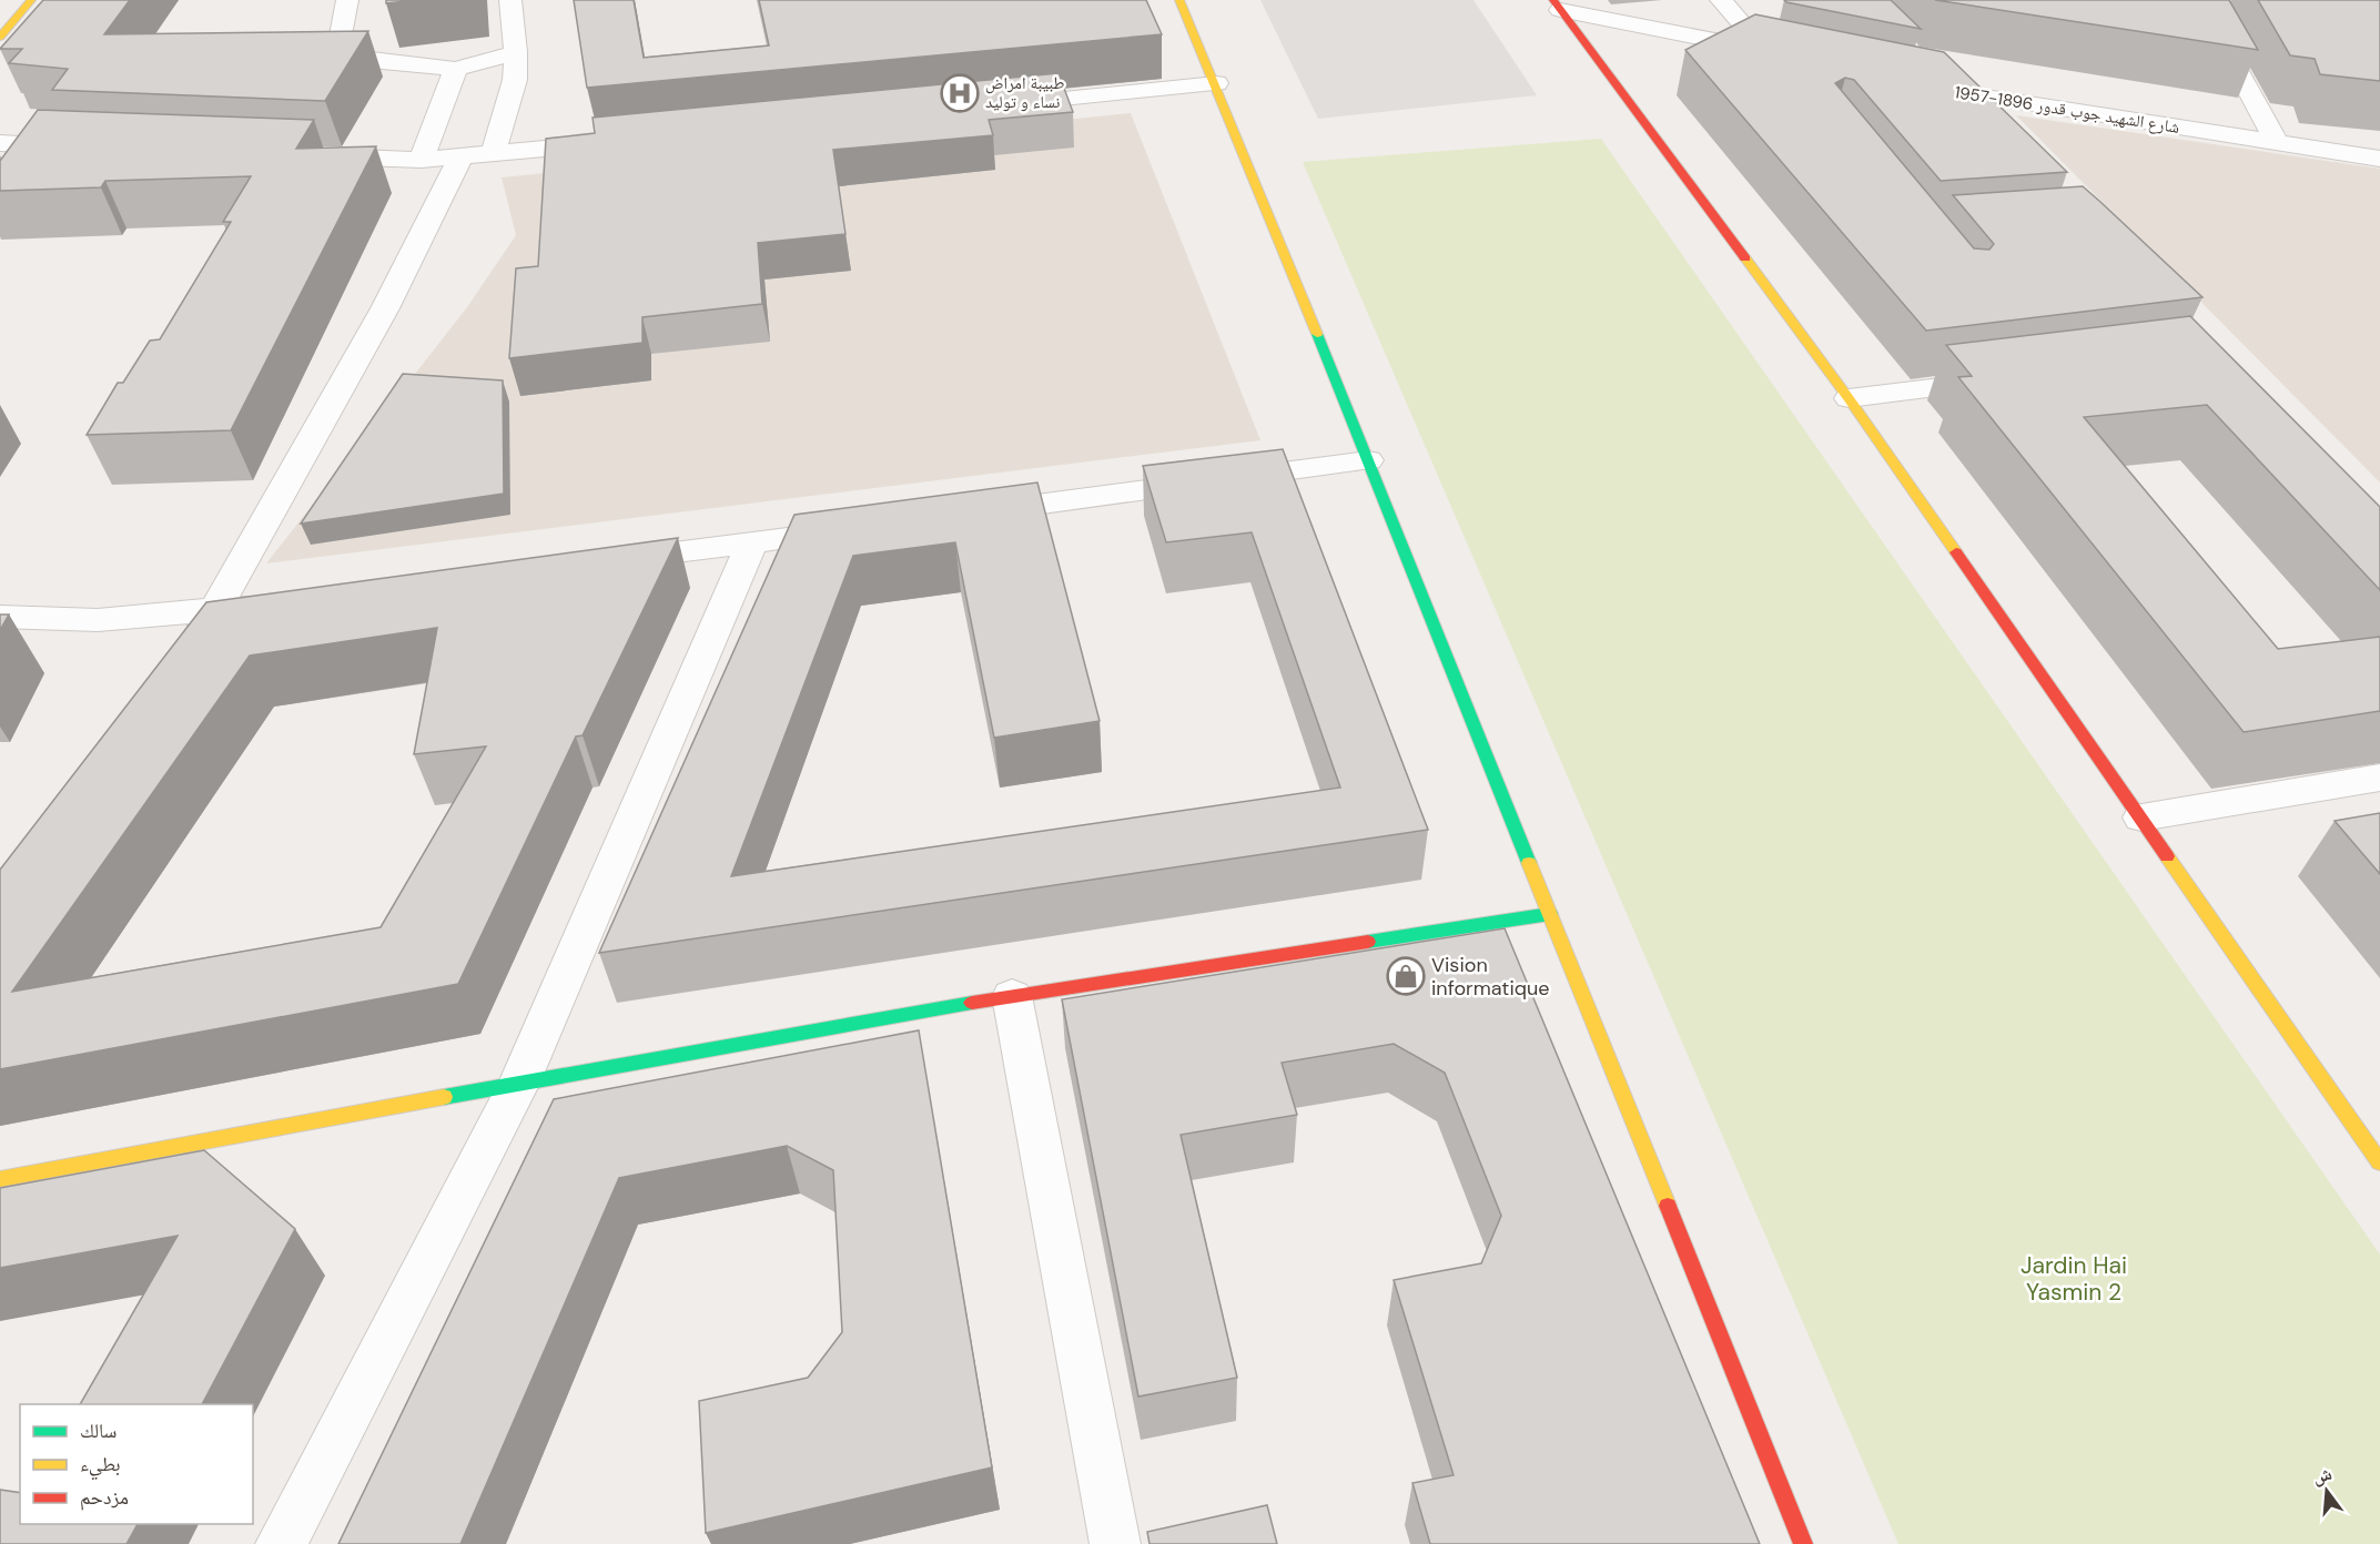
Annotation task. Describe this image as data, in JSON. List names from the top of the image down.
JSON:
{
  "streets": {
    "street": ["شارع الشهيد جوب قدور 1896-1957"]
  },
  "parks": ["Jardin Hai Yasmin 2"],
  "places": {
    "hospital": ["طبيبة امراض نساء و توليد"],
    "shop": ["Vision informatique"]
  },
  "legend": ["سالك", "بطيء", "مزدحم"],
  "north": "top"
}
